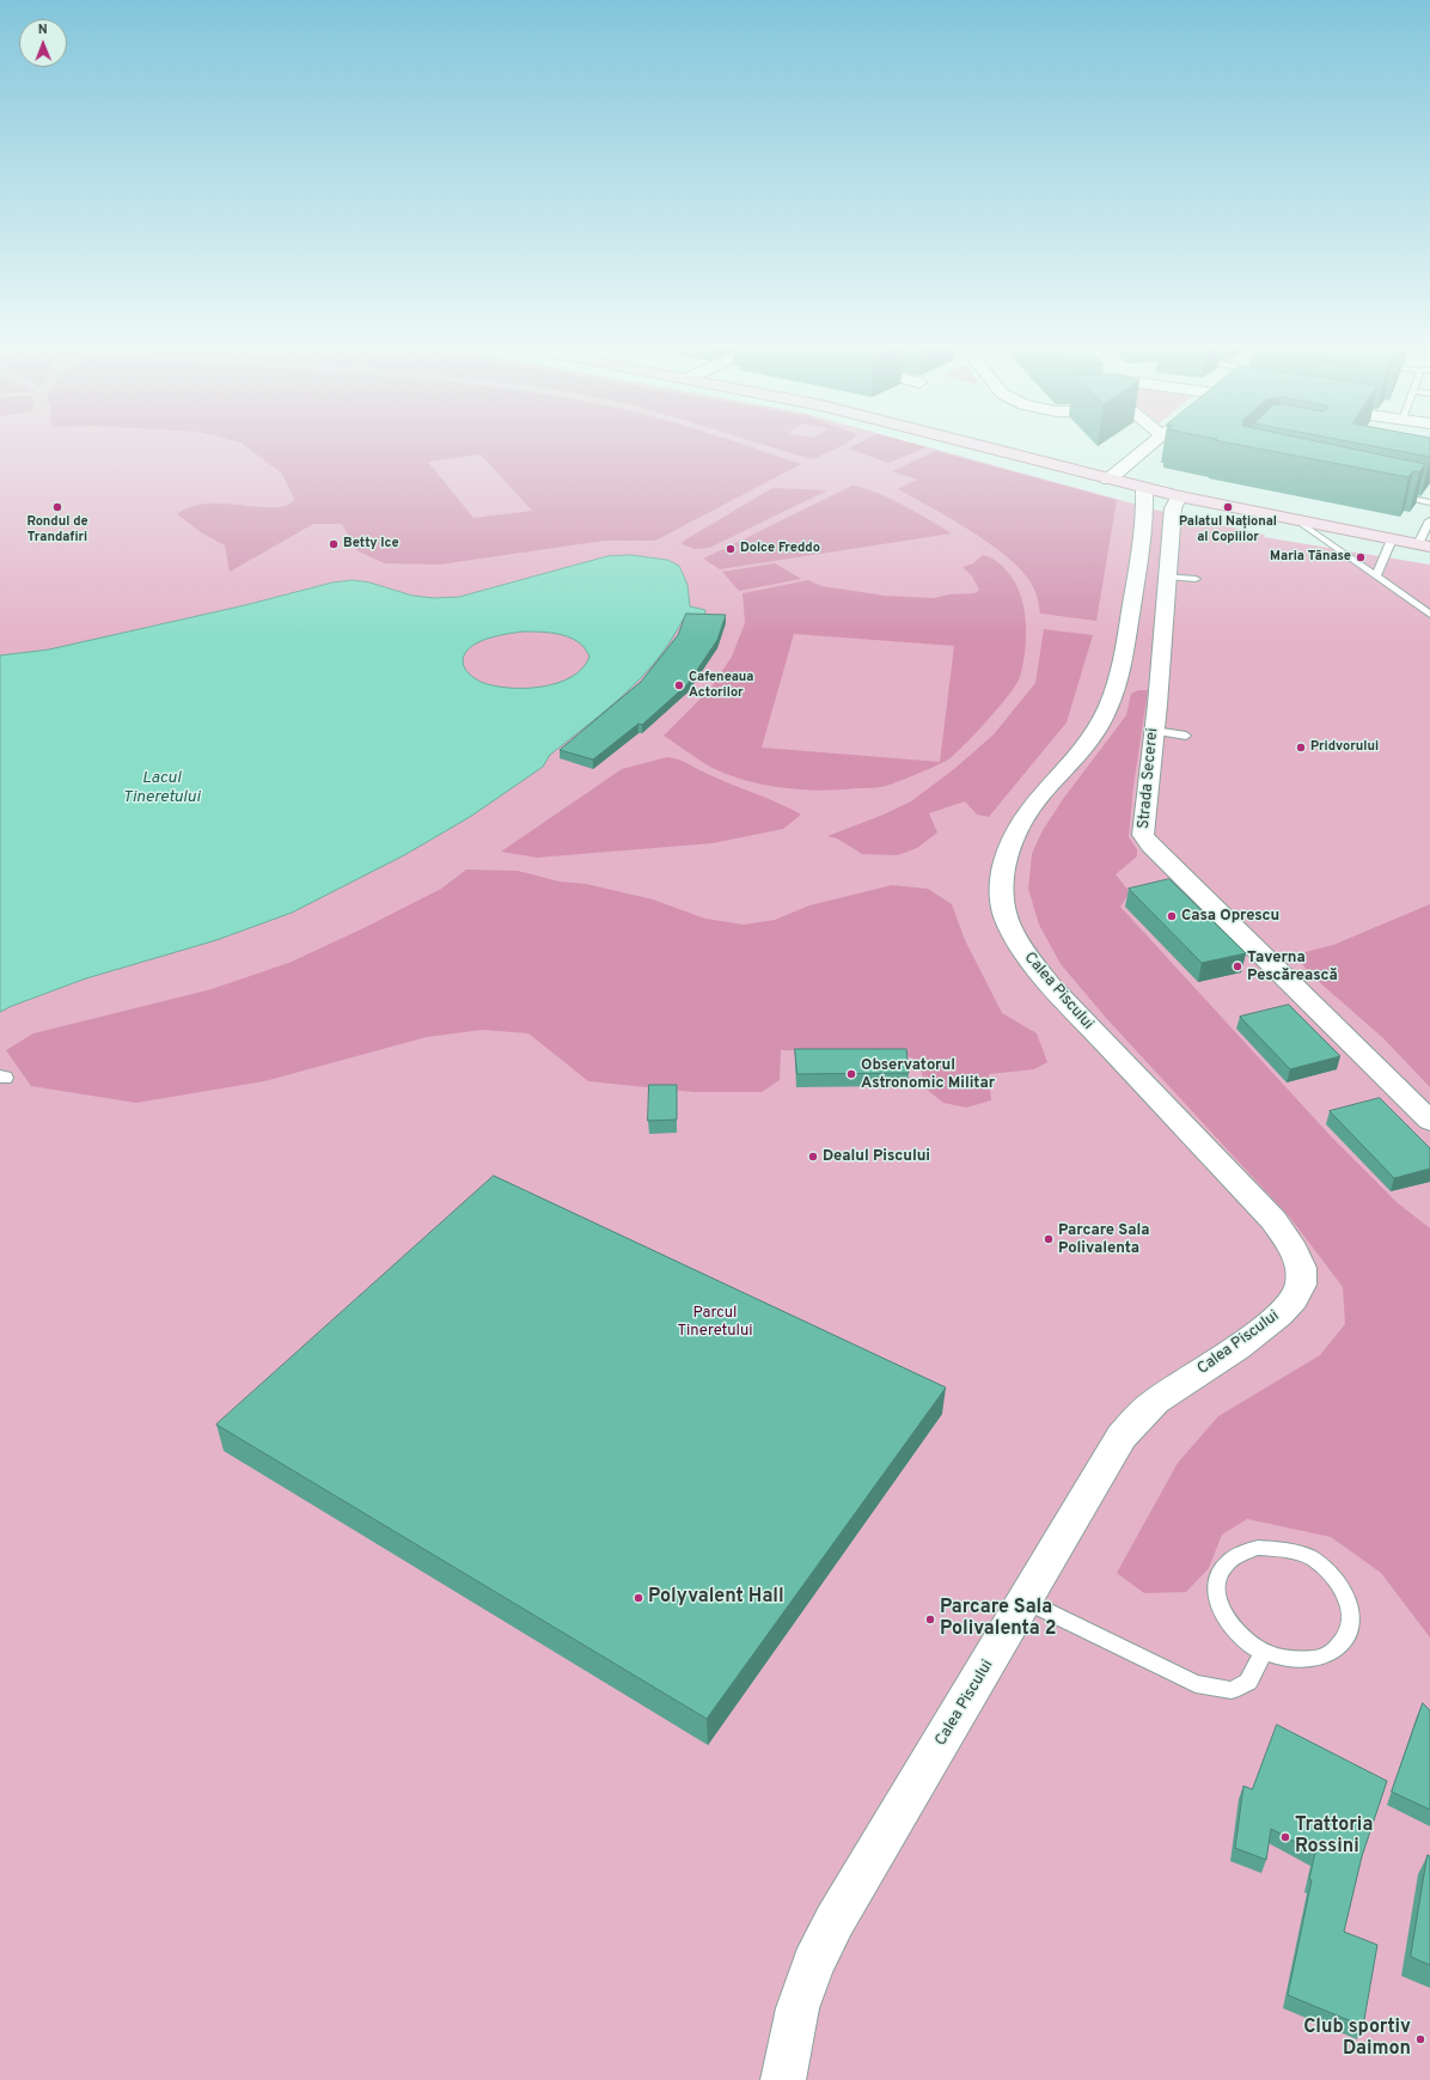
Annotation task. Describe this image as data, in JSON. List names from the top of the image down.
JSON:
{
  "streets": {
    "street": ["Strada Secerei", "Calea Piscului"]
  },
  "water": ["Lacul Tineretului"],
  "parks": ["Parcul Tineretului"],
  "places": [
    "Rondul de Trandafiri",
    "Palatul Național al Copiilor",
    "Betty Ice",
    "Dolce Freddo",
    "Maria Tănase",
    "Cafeneaua Actorilor",
    "Pridvorului",
    "Casa Oprescu",
    "Taverna Pescărească",
    "Observatorul Astronomic Militar",
    "Dealul Piscului",
    "Parcare Sala Polivalenta",
    "Polyvalent Hall",
    "Parcare Sala Polivalenta 2",
    "Trattoria Rossini",
    "Club sportiv Daimon"
  ],
  "north": "top"
}
